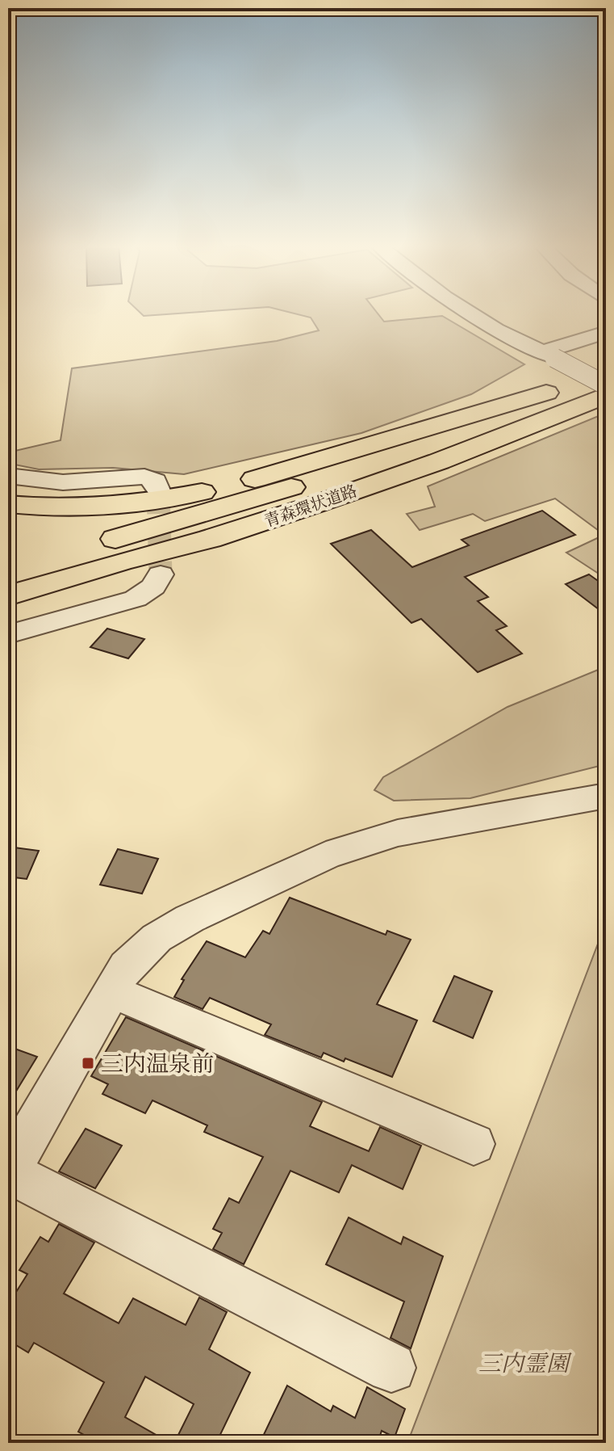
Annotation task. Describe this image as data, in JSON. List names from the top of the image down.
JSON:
{
  "streets": {
    "highway": ["青森環状道路"]
  },
  "parks": ["三内霊園"],
  "places": {
    "transit": ["三内温泉前"]
  }
}
